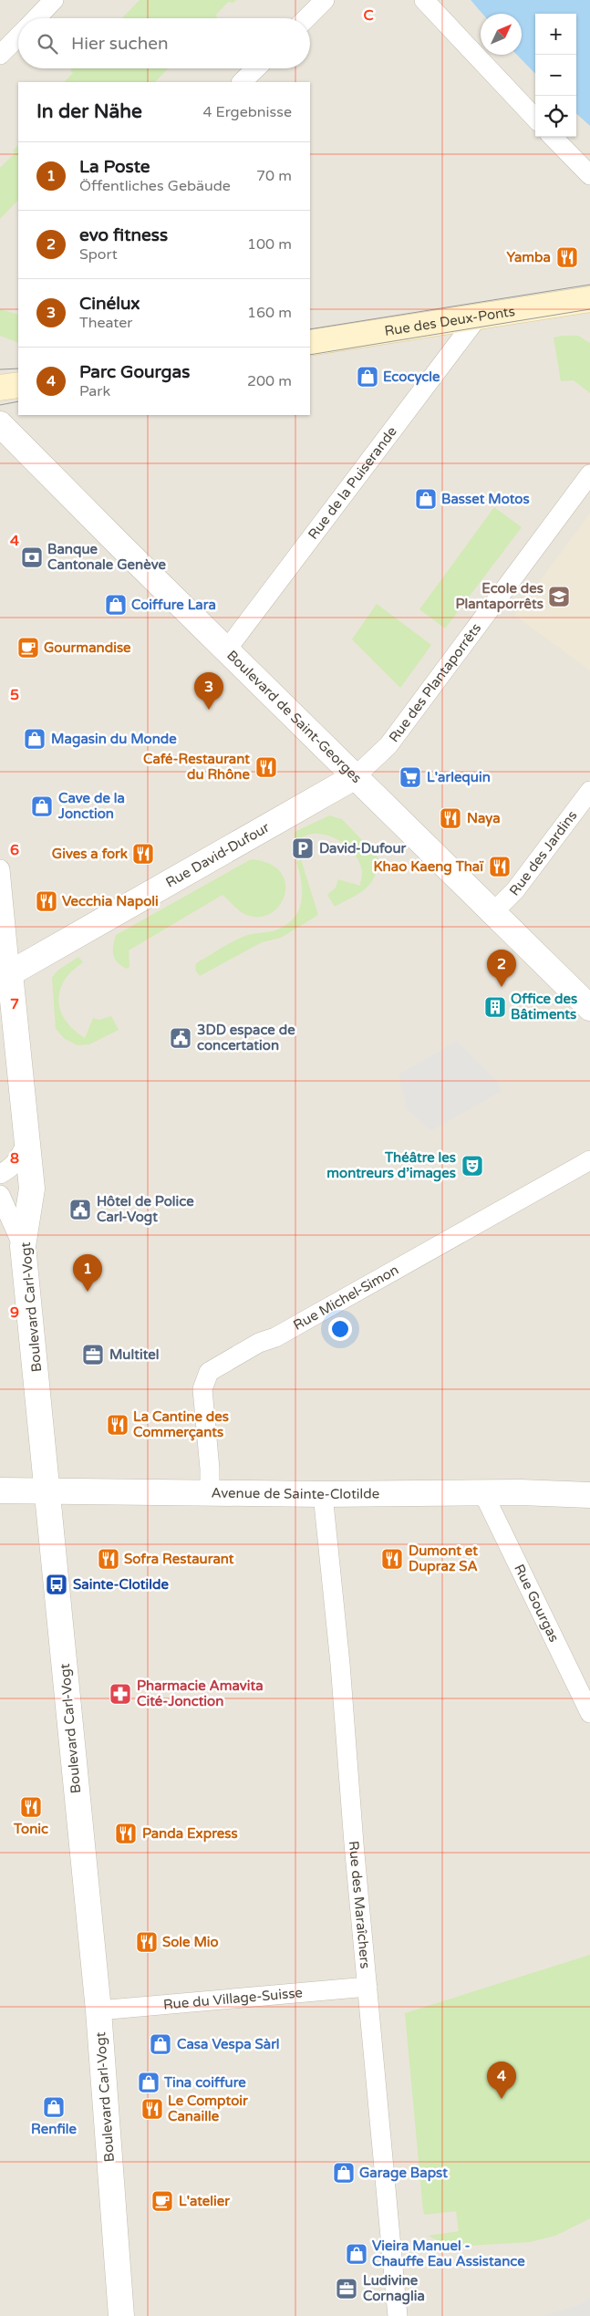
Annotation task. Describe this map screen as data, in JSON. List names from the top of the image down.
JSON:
{
  "streets": {
    "main road": ["Rue des Deux-Ponts"],
    "street": [
      "Rue de la Puiserande",
      "Rue des Plantaporrêts",
      "Boulevard de Saint-Georges",
      "Rue des Jardins",
      "Rue David-Dufour",
      "Rue Michel-Simon",
      "Boulevard Carl-Vogt",
      "Avenue de Sainte-Clotilde",
      "Rue Gourgas",
      "Rue des Maraîchers",
      "Rue du Village-Suisse"
    ]
  },
  "crossings": [
    ["Rue des Deux-Ponts", "Rue de la Puiserande"],
    ["Rue de la Puiserande", "Boulevard de Saint-Georges"],
    ["Rue des Plantaporrêts", "Boulevard de Saint-Georges"],
    ["Rue des Plantaporrêts", "Rue David-Dufour"],
    ["Boulevard de Saint-Georges", "Rue des Jardins"],
    ["Boulevard de Saint-Georges", "Rue David-Dufour"],
    ["Rue David-Dufour", "Boulevard Carl-Vogt"],
    ["Rue Michel-Simon", "Avenue de Sainte-Clotilde"],
    ["Boulevard Carl-Vogt", "Avenue de Sainte-Clotilde"],
    ["Boulevard Carl-Vogt", "Rue du Village-Suisse"],
    ["Avenue de Sainte-Clotilde", "Rue Gourgas"],
    ["Avenue de Sainte-Clotilde", "Rue des Maraîchers"],
    ["Rue des Maraîchers", "Rue du Village-Suisse"]
  ],
  "places": {
    "restaurant": [
      "Yamba",
      "Café-Restaurant du Rhône",
      "Naya",
      "Gives a fork",
      "Khao Kaeng Thaï",
      "Vecchia Napoli",
      "La Cantine des Commerçants",
      "Sofra Restaurant",
      "Dumont et Dupraz SA",
      "Tonic",
      "Panda Express",
      "Sole Mio",
      "Le Comptoir Canaille"
    ],
    "shop": [
      "Ecocycle",
      "Basset Motos",
      "Coiffure Lara",
      "Magasin du Monde",
      "Cave de la Jonction",
      "Casa Vespa Sàrl",
      "Tina coiffure",
      "Renfile",
      "Garage Bapst",
      "Vieira Manuel - Chauffe Eau Assistance"
    ],
    "bank": ["Banque Cantonale Genève"],
    "school or university": ["Ecole des Plantaporrêts"],
    "cafe": ["Gourmandise", "L'atelier"],
    "supermarket": ["L'arlequin"],
    "parking": ["David-Dufour"],
    "building": ["Office des Bâtiments"],
    "public building": ["3DD espace de concertation", "Hôtel de Police Carl-Vogt"],
    "theatre": ["Théâtre les montreurs d’images"],
    "office": ["Multitel", "Ludivine Cornaglia"],
    "bus stop": ["Sainte-Clotilde"],
    "pharmacy": ["Pharmacie Amavita Cité-Jonction"]
  },
  "north": "top right",
  "page": {
    "map_buttons": ["+", "−"],
    "search": "Hier suchen",
    "heading": ["In der Nähe", "4 Ergebnisse"],
    "list": [
      {
        "mark": "1",
        "name": "La Poste",
        "note": "Öffentliches Gebäude",
        "value": "70 m"
      },
      {
        "mark": "2",
        "name": "evo fitness",
        "note": "Sport",
        "value": "100 m"
      },
      {
        "mark": "3",
        "name": "Cinélux",
        "note": "Theater",
        "value": "160 m"
      },
      {
        "mark": "4",
        "name": "Parc Gourgas",
        "note": "Park",
        "value": "200 m"
      }
    ],
    "pins": [
      "3",
      "2",
      "1",
      "4"
    ]
  },
  "grid": {
    "columns": ["C"],
    "rows": [
      "4",
      "5",
      "6",
      "7",
      "8",
      "9"
    ]
  }
}
